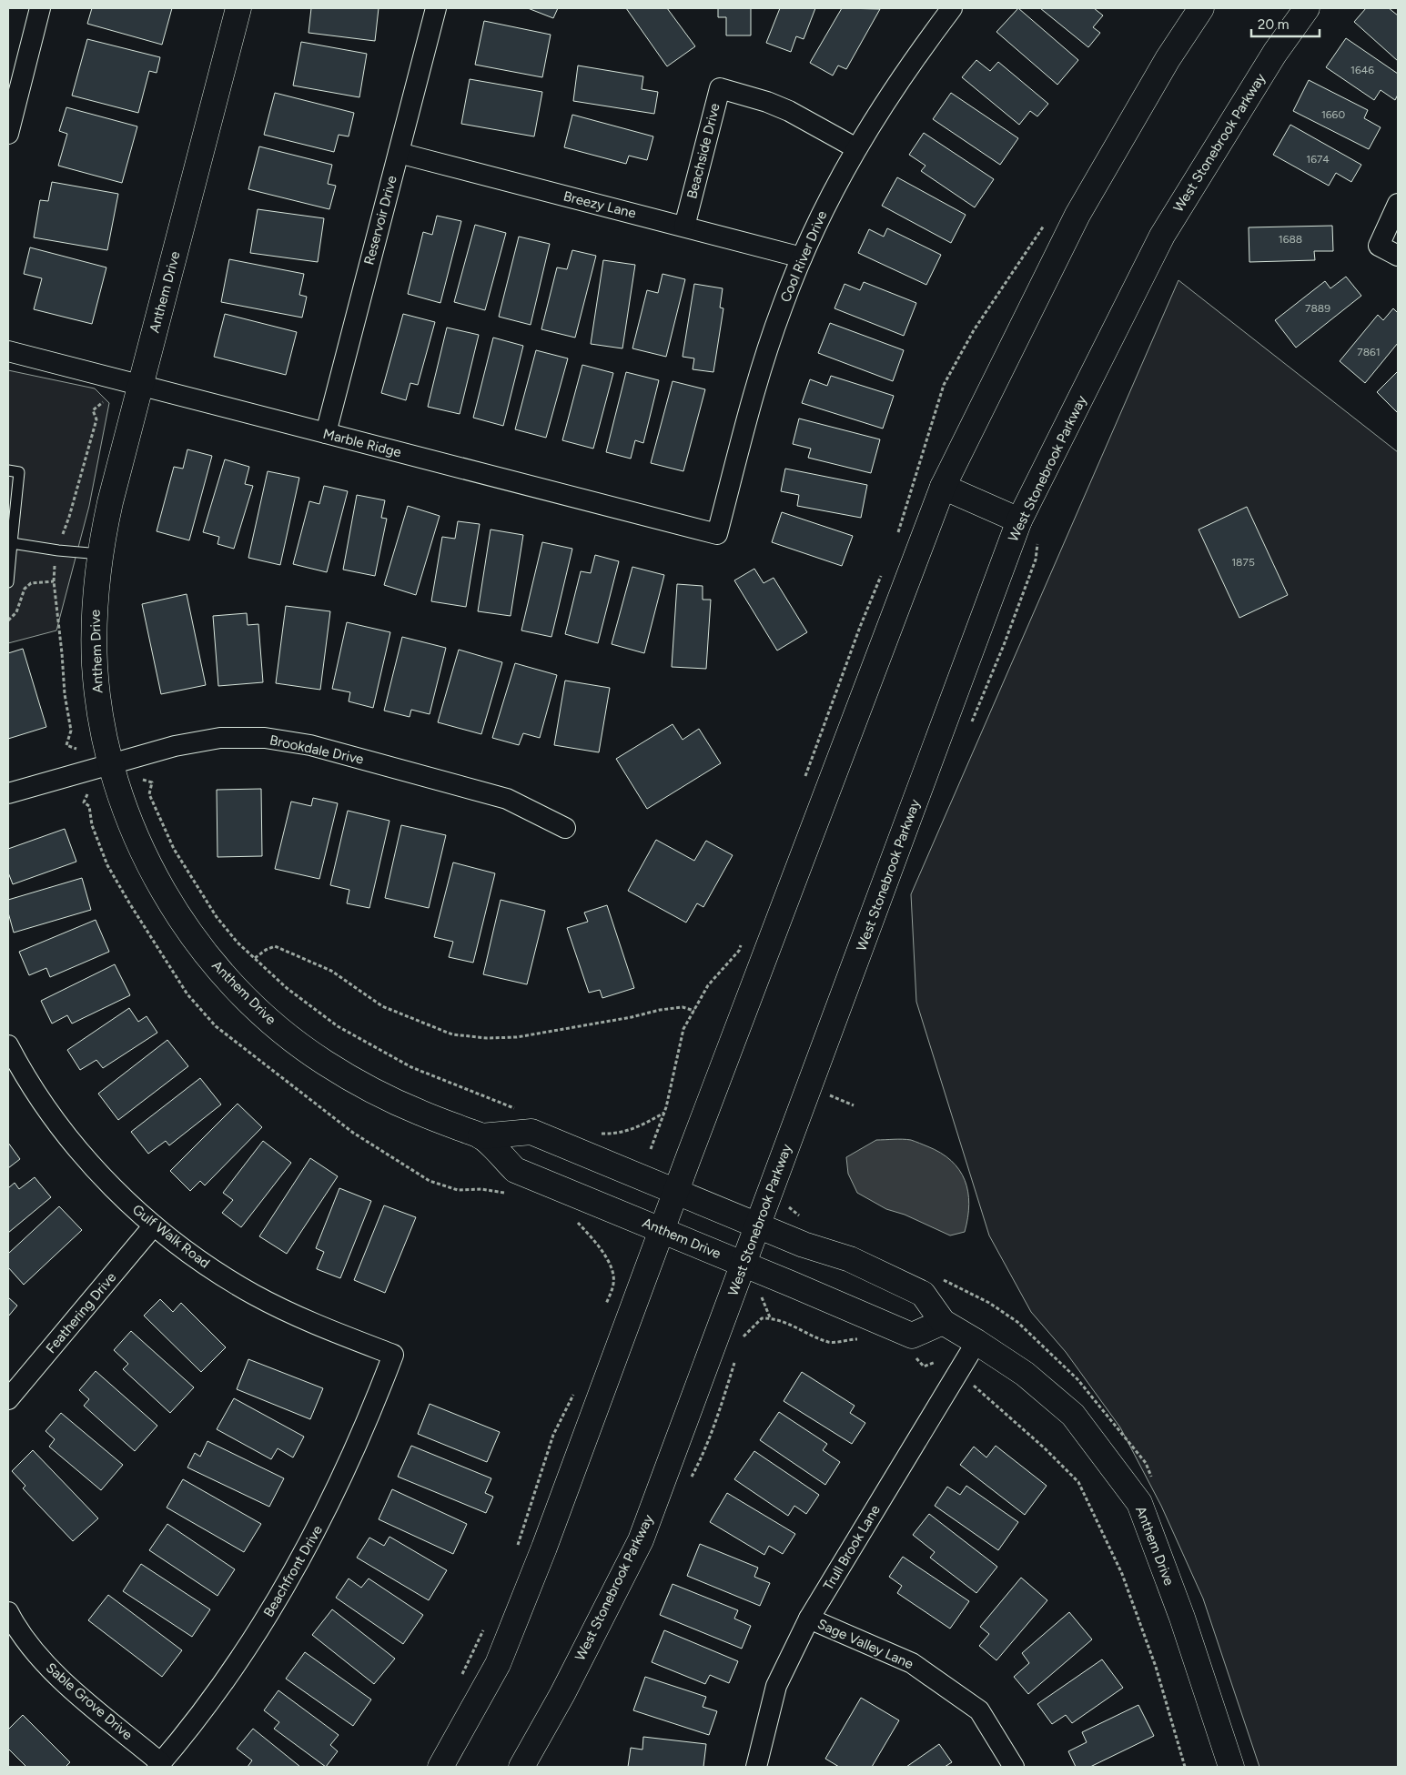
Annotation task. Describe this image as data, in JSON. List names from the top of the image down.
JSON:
{
  "streets": {
    "street": [
      "West Stonebrook Parkway",
      "Beachside Drive",
      "Breezy Lane",
      "Reservoir Drive",
      "Cool River Drive",
      "Anthem Drive",
      "Marble Ridge",
      "Brookdale Drive",
      "Gulf Walk Road",
      "Feathering Drive",
      "Trull Brook Lane",
      "Beachfront Drive",
      "Sage Valley Lane",
      "Sable Grove Drive"
    ]
  },
  "crossings": [
    ["West Stonebrook Parkway", "Anthem Drive"],
    ["Beachside Drive", "Breezy Lane"],
    ["Beachside Drive", "Cool River Drive"],
    ["Breezy Lane", "Reservoir Drive"],
    ["Breezy Lane", "Cool River Drive"],
    ["Reservoir Drive", "Marble Ridge"],
    ["Cool River Drive", "Marble Ridge"],
    ["Anthem Drive", "Marble Ridge"],
    ["Anthem Drive", "Brookdale Drive"],
    ["Anthem Drive", "Trull Brook Lane"],
    ["Gulf Walk Road", "Feathering Drive"],
    ["Gulf Walk Road", "Beachfront Drive"],
    ["Trull Brook Lane", "Sage Valley Lane"],
    ["Beachfront Drive", "Sable Grove Drive"]
  ],
  "house_numbers": [
    "1646",
    "1660",
    "1674",
    "1688",
    "7889",
    "7861",
    "1875"
  ],
  "scale_bar": "20 m"
}
